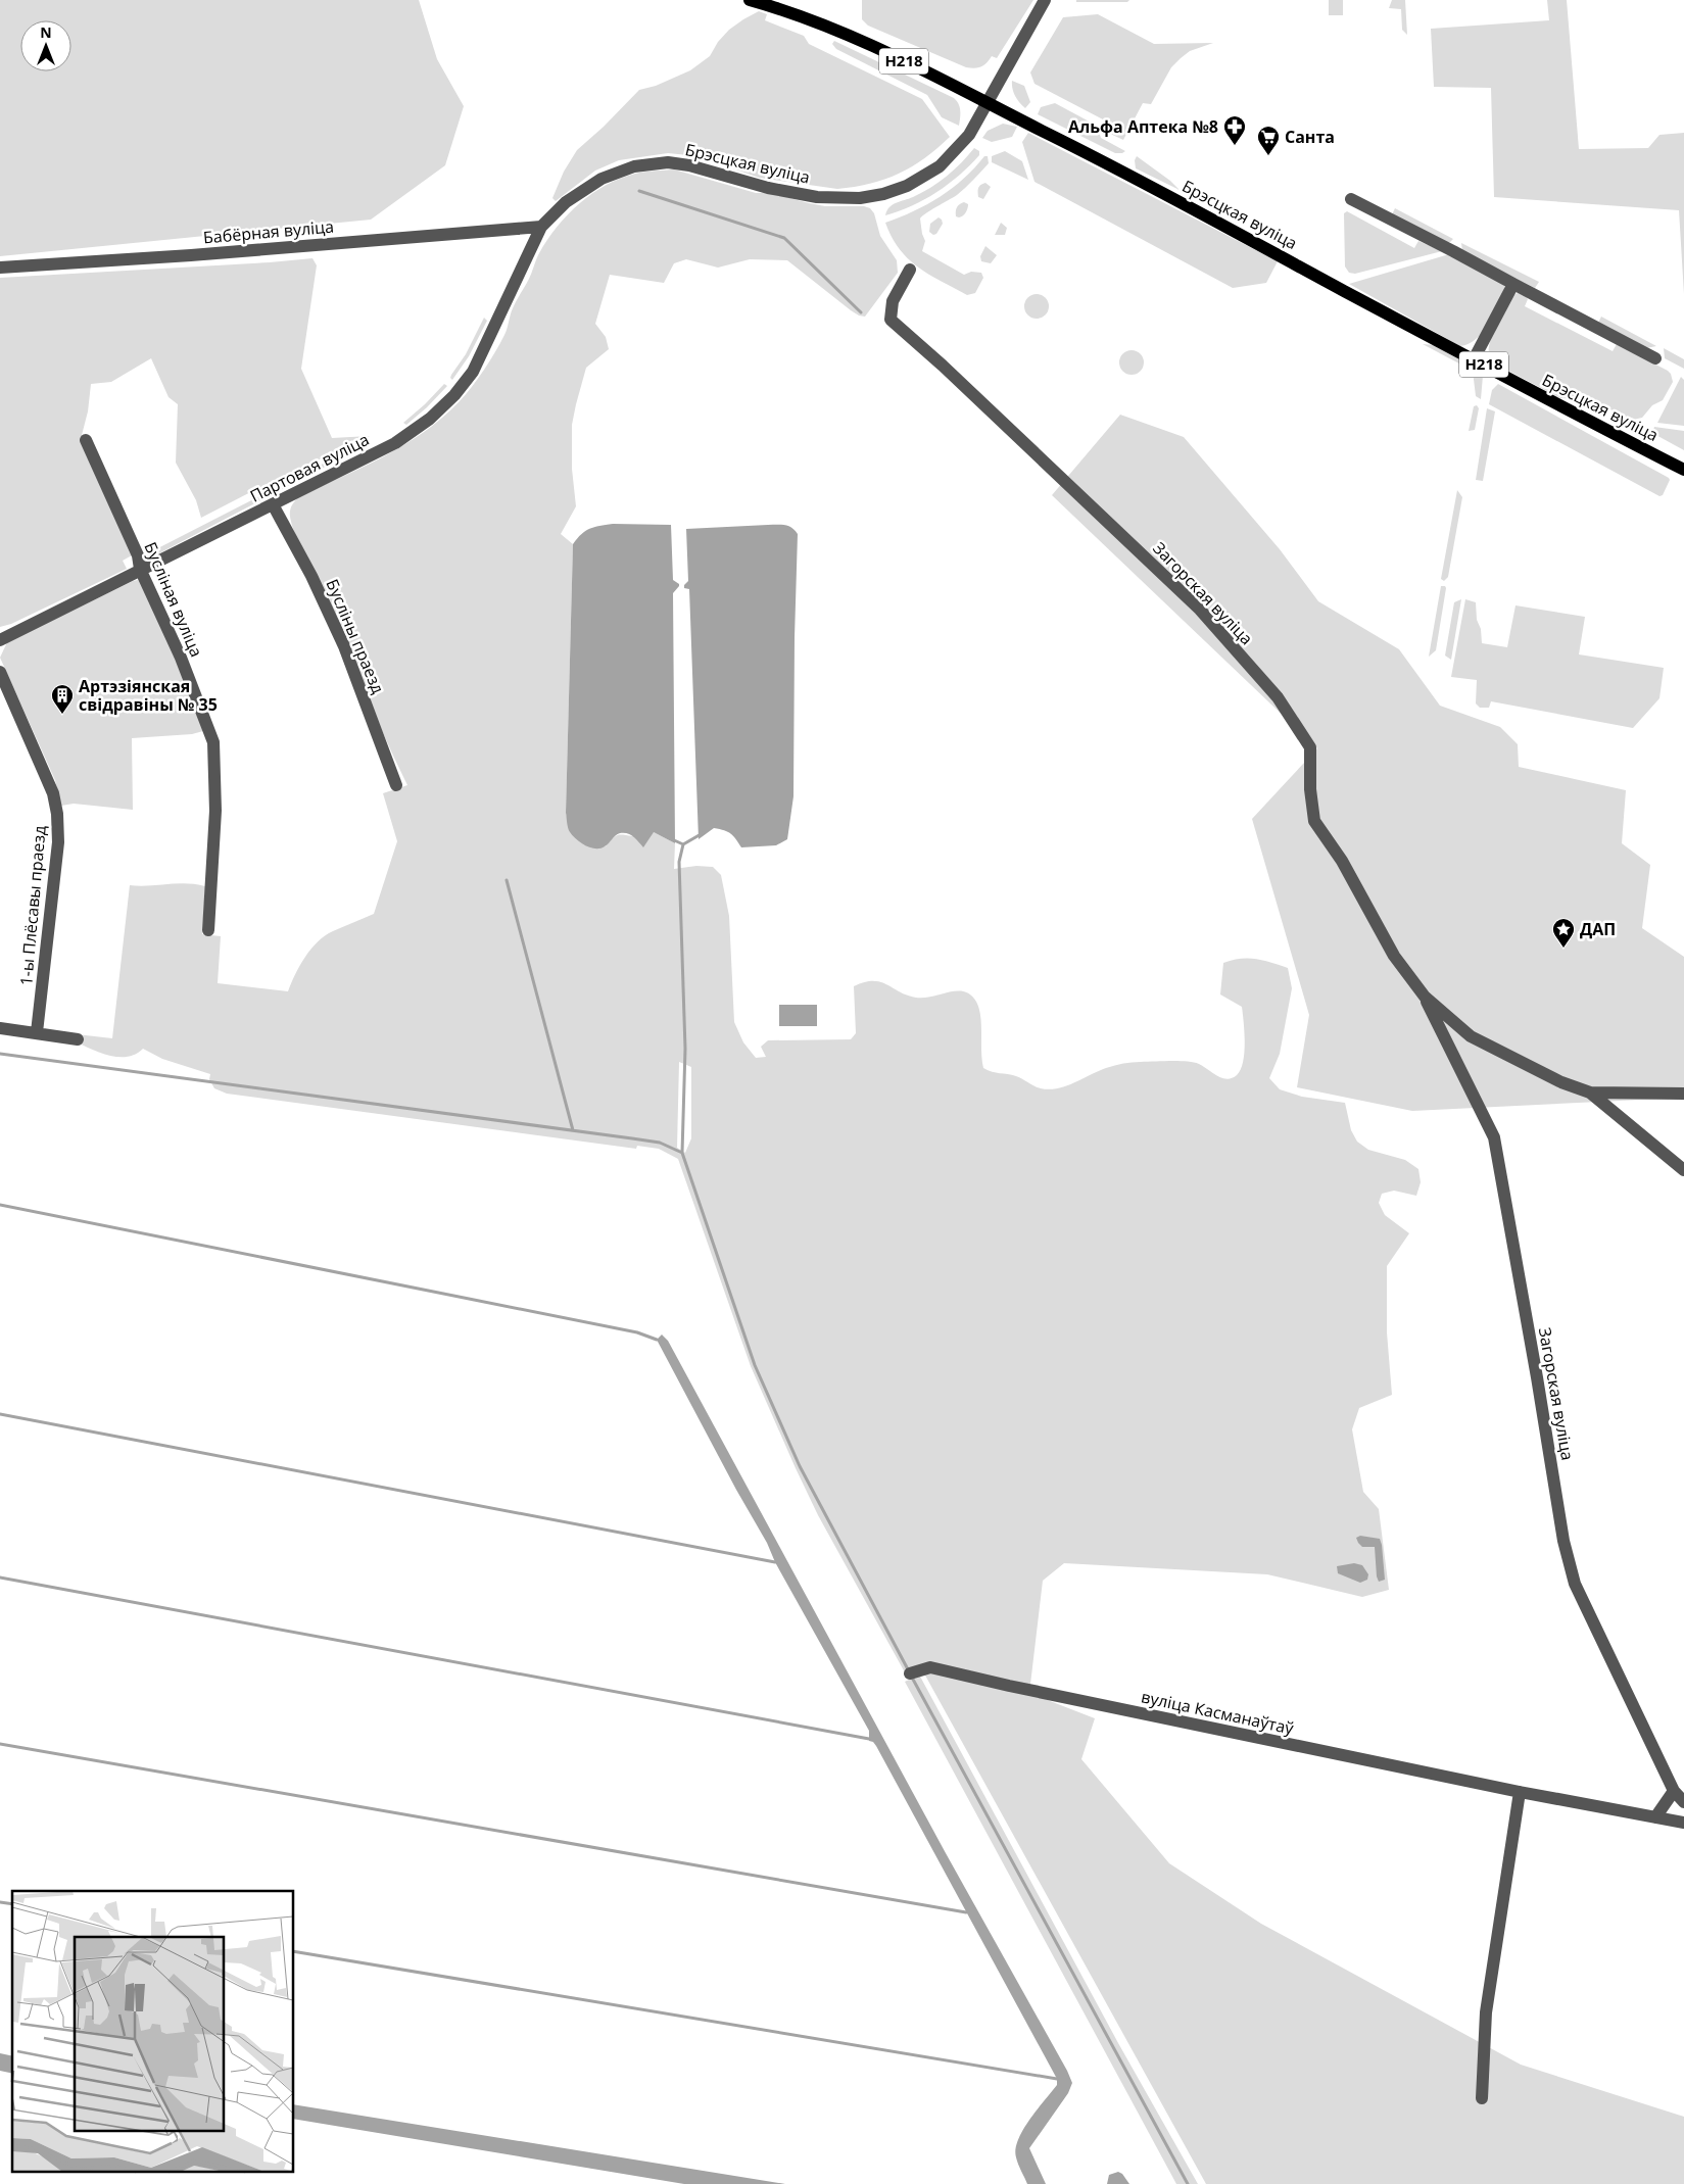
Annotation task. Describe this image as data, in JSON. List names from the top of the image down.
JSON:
{
  "streets": {
    "main road": ["Н218", "Брэсцкая вуліца"],
    "street": [
      "Бабёрная вуліца",
      "Партовая вуліца",
      "Загорская вуліца",
      "Бусліная вуліца",
      "Бусліны праезд",
      "1-ы Плёсавы праезд",
      "вуліца Касманаўтаў"
    ]
  },
  "crossings": [
    ["Брэсцкая вуліца", "Бабёрная вуліца"],
    ["Брэсцкая вуліца", "Партовая вуліца"],
    ["Бабёрная вуліца", "Партовая вуліца"],
    ["Партовая вуліца", "Бусліная вуліца"],
    ["Партовая вуліца", "Бусліны праезд"]
  ],
  "places": {
    "pharmacy": ["Альфа Аптека №8"],
    "supermarket": ["Санта"],
    "building": ["Артэзіянская свідравіны № 35"],
    "place": ["ДАП"]
  },
  "north": "top"
}
